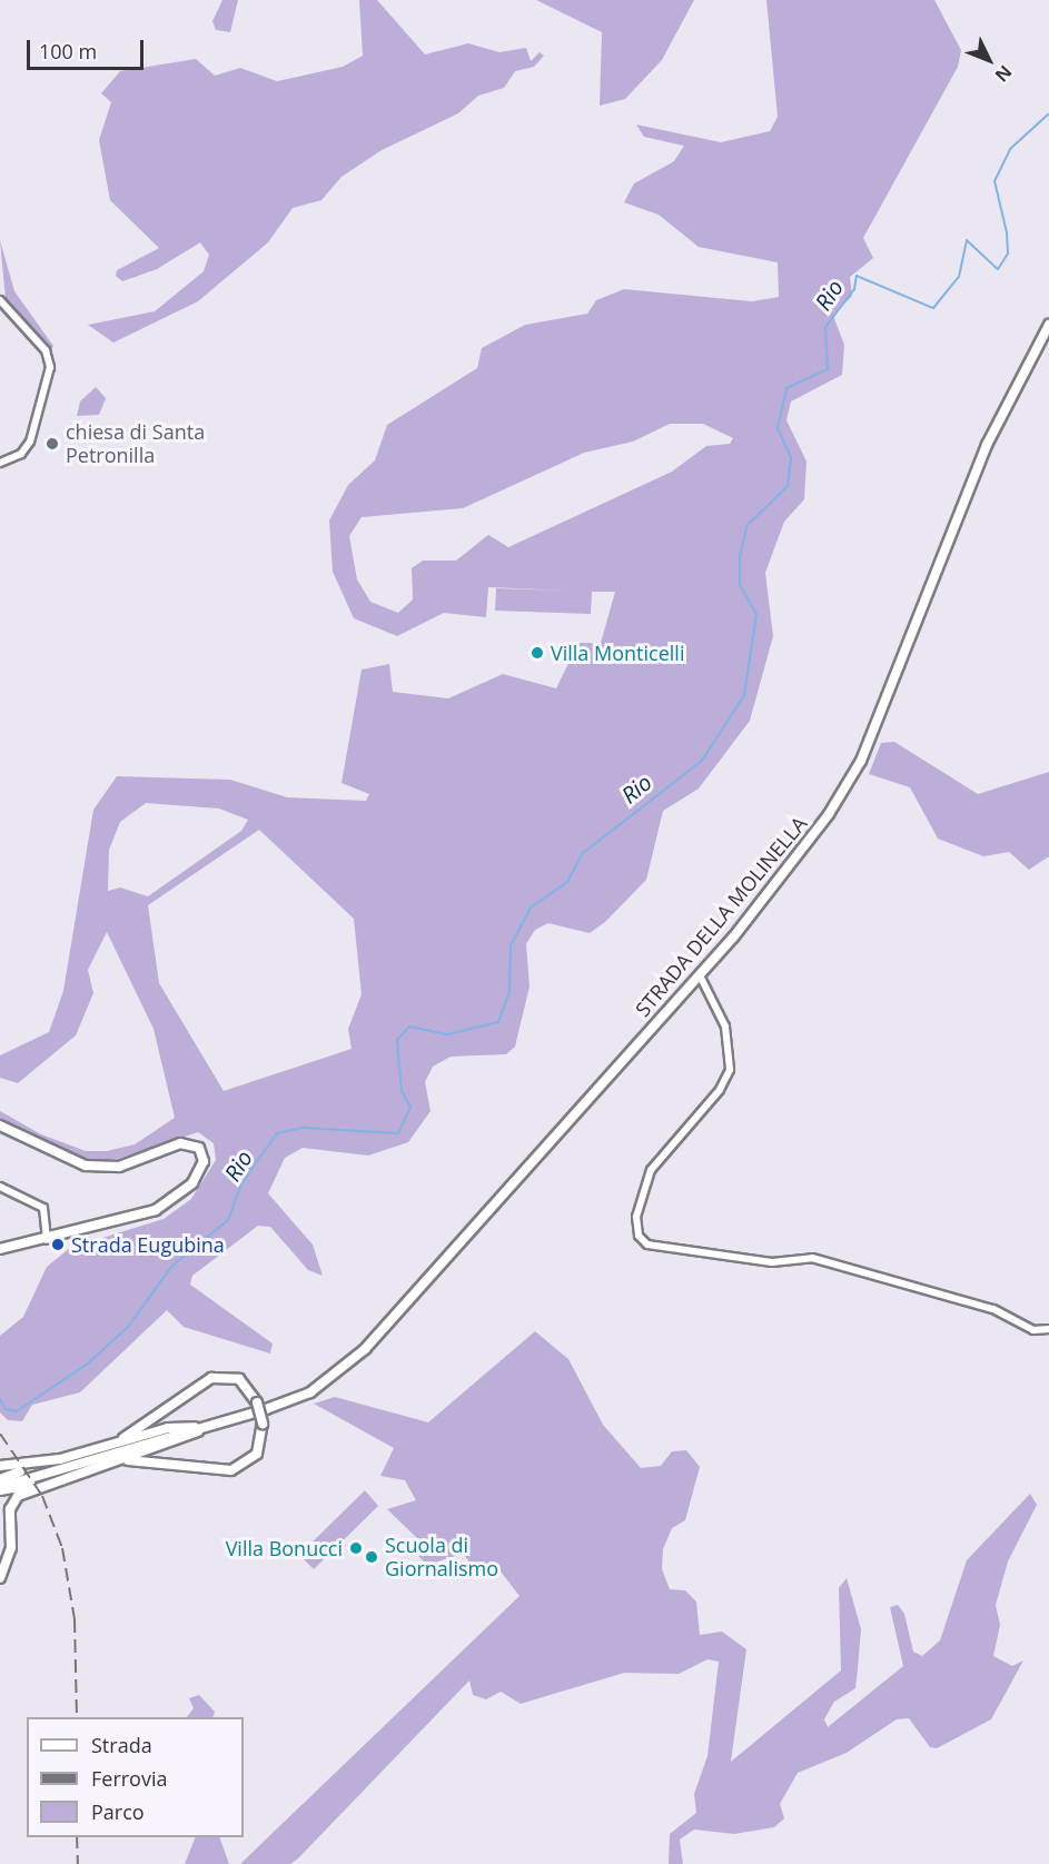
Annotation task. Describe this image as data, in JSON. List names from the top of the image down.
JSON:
{
  "streets": {
    "main road": ["STRADA DELLA MOLINELLA"]
  },
  "water": ["Rio"],
  "places": [
    "chiesa di Santa Petronilla",
    "Villa Monticelli",
    "Strada Eugubina",
    "Villa Bonucci",
    "Scuola di Giornalismo"
  ],
  "legend": ["Strada", "Ferrovia", "Parco"],
  "scale_bar": "100 m",
  "north": "bottom right"
}
